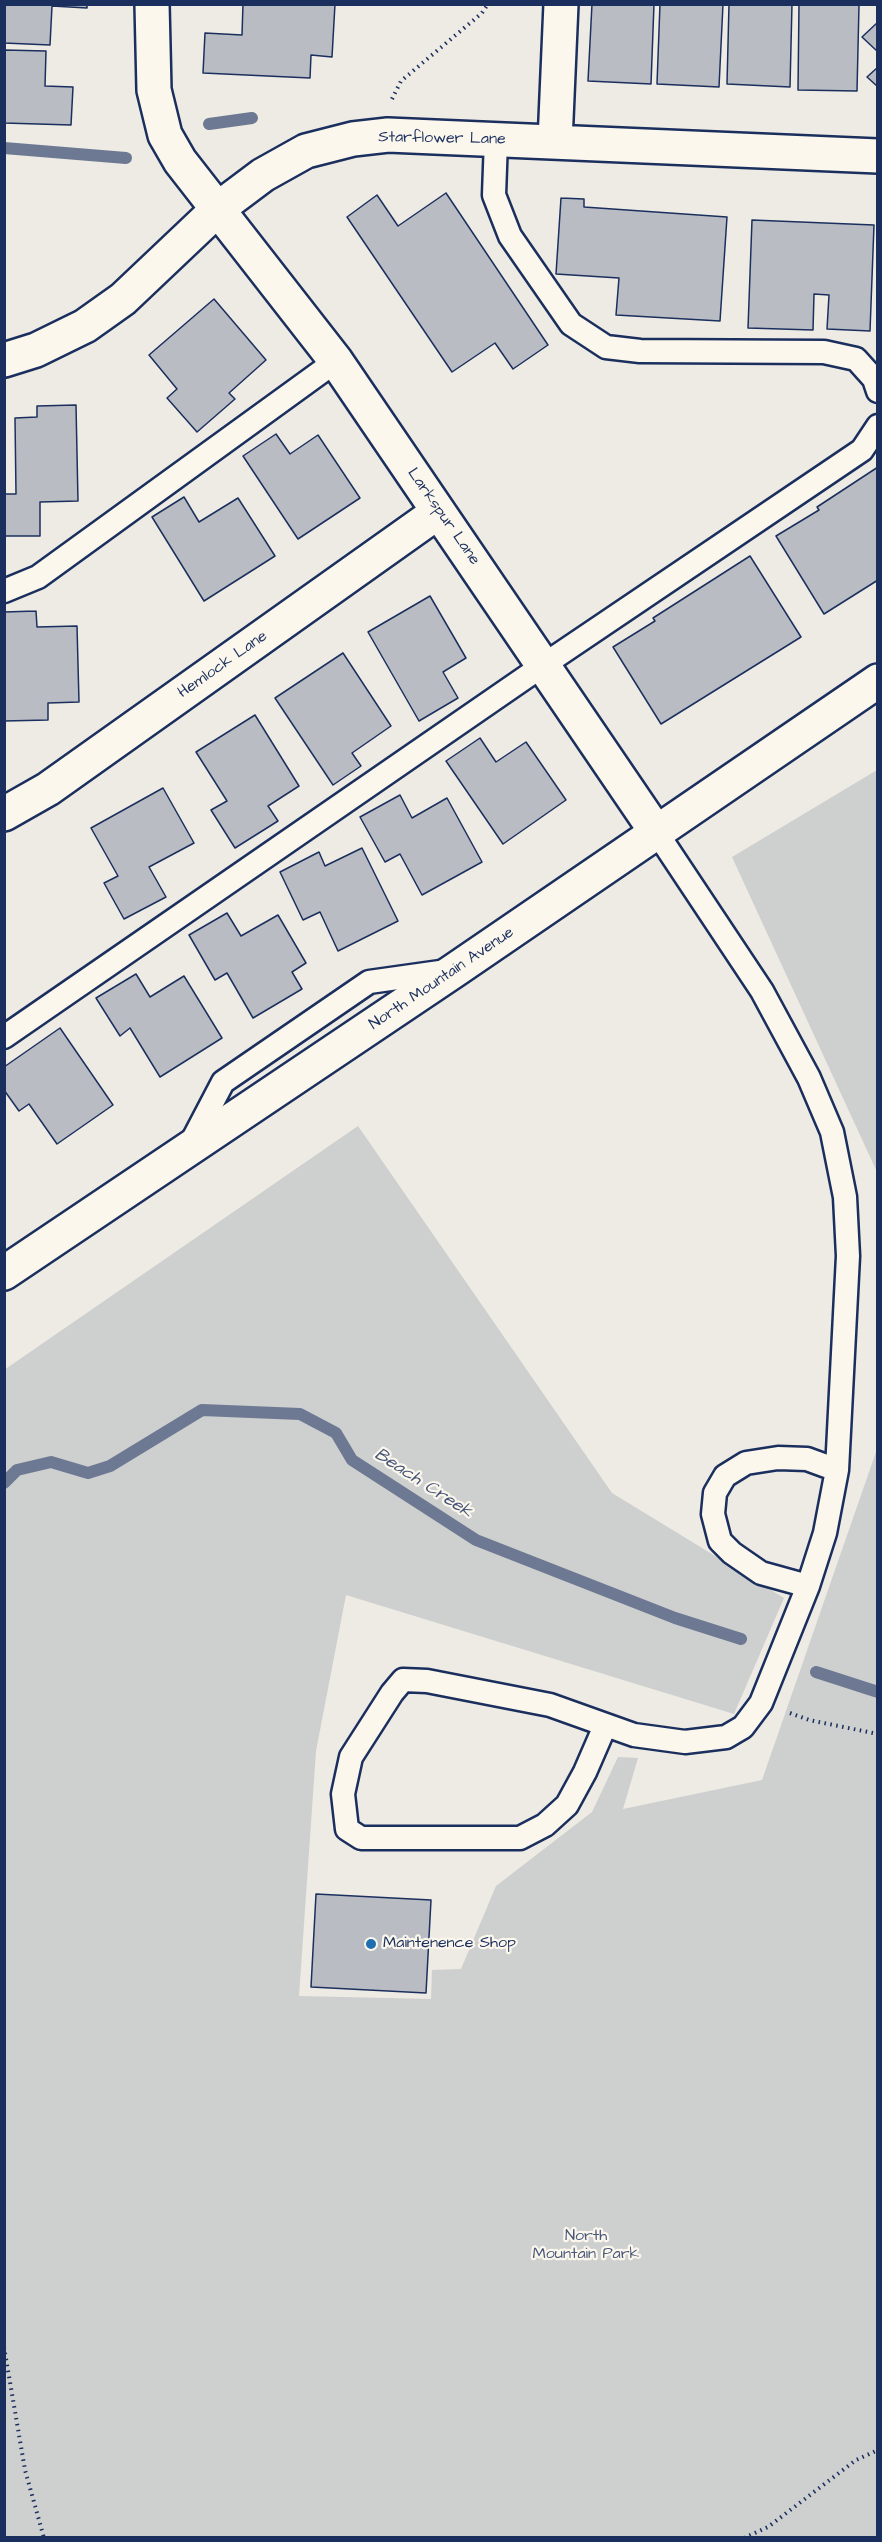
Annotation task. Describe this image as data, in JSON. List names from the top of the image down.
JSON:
{
  "streets": {
    "street": [
      "Starflower Lane",
      "Larkspur Lane",
      "Hemlock Lane",
      "North Mountain Avenue"
    ]
  },
  "crossings": [
    ["Starflower Lane", "Larkspur Lane"],
    ["Larkspur Lane", "Hemlock Lane"],
    ["Larkspur Lane", "North Mountain Avenue"]
  ],
  "water": ["Beach Creek"],
  "parks": ["North Mountain Park"],
  "places": ["Maintenence Shop"]
}
